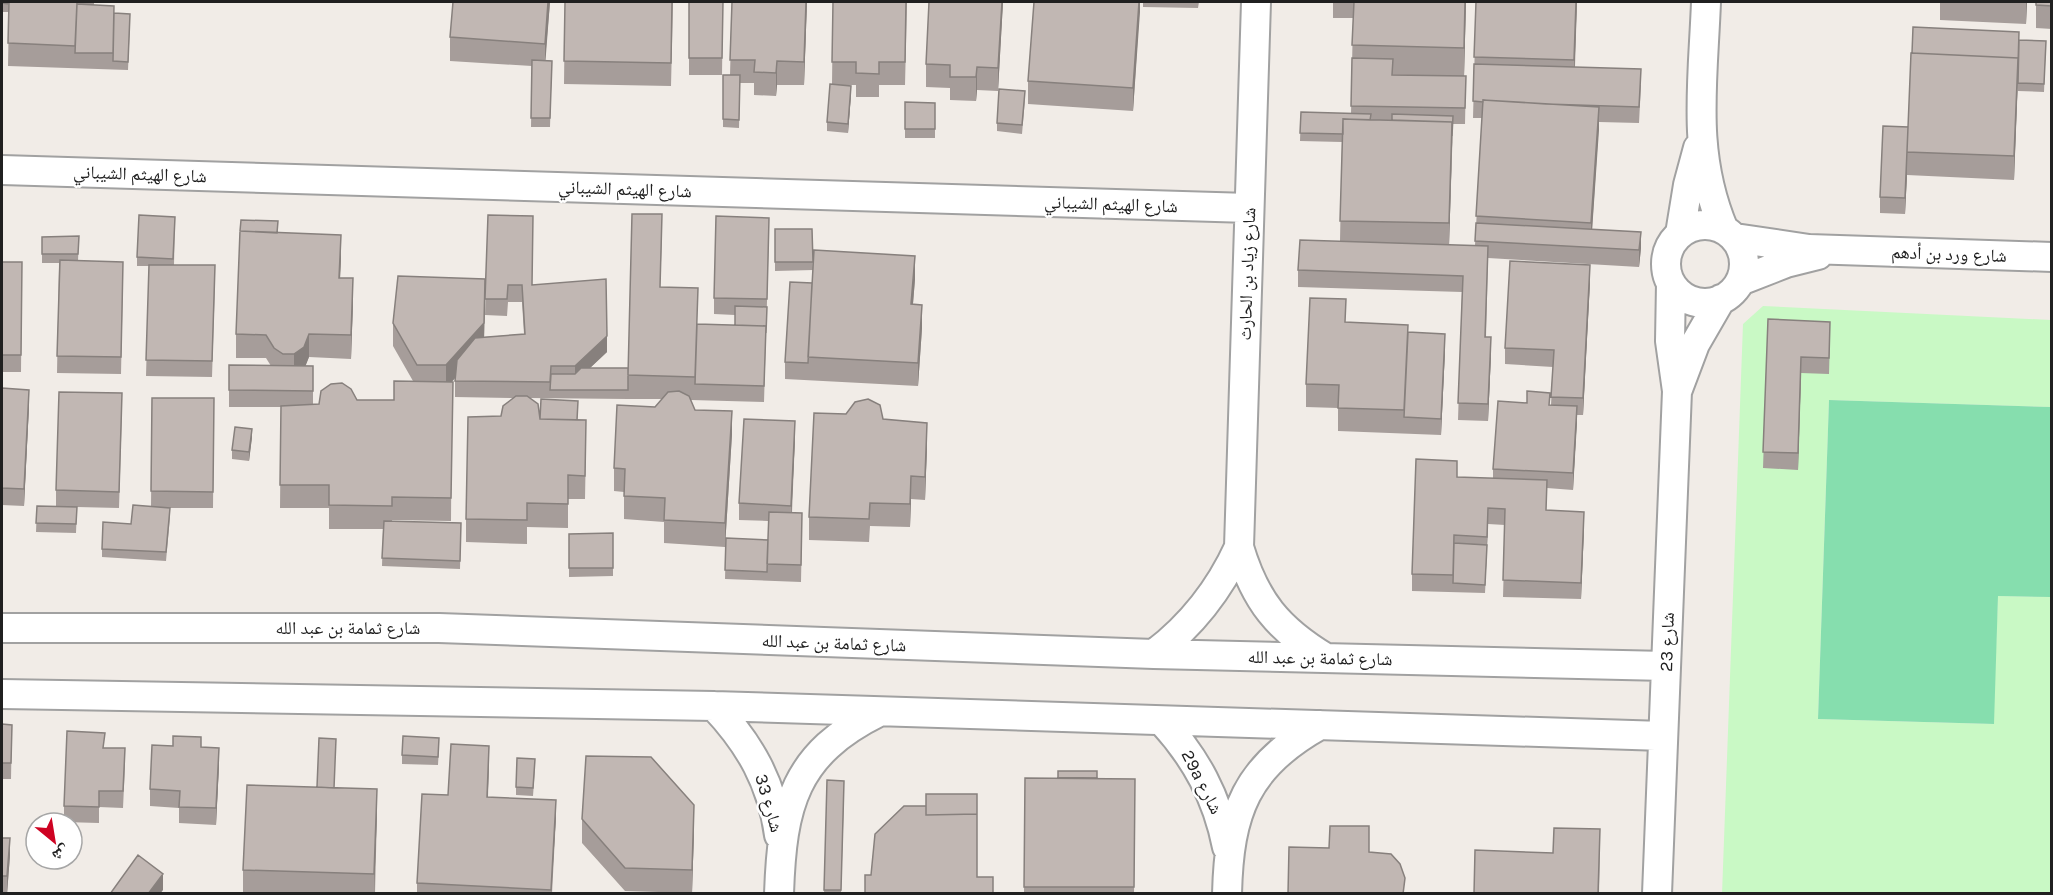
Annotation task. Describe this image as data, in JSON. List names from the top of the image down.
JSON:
{
  "streets": {
    "street": [
      "شارع الهيثم الشيباني",
      "شارع ورد بن أدهم",
      "شارع زياد بن الحارث",
      "شارع ثمامة بن عبد الله",
      "شارع 23",
      "29a شارع",
      "شارع 33"
    ]
  },
  "crossings": [
    ["شارع الهيثم الشيباني", "شارع زياد بن الحارث"],
    ["شارع ورد بن أدهم", "شارع 23"],
    ["شارع زياد بن الحارث", "شارع ثمامة بن عبد الله"],
    ["شارع ثمامة بن عبد الله", "شارع 23"]
  ],
  "north": "bottom right"
}
